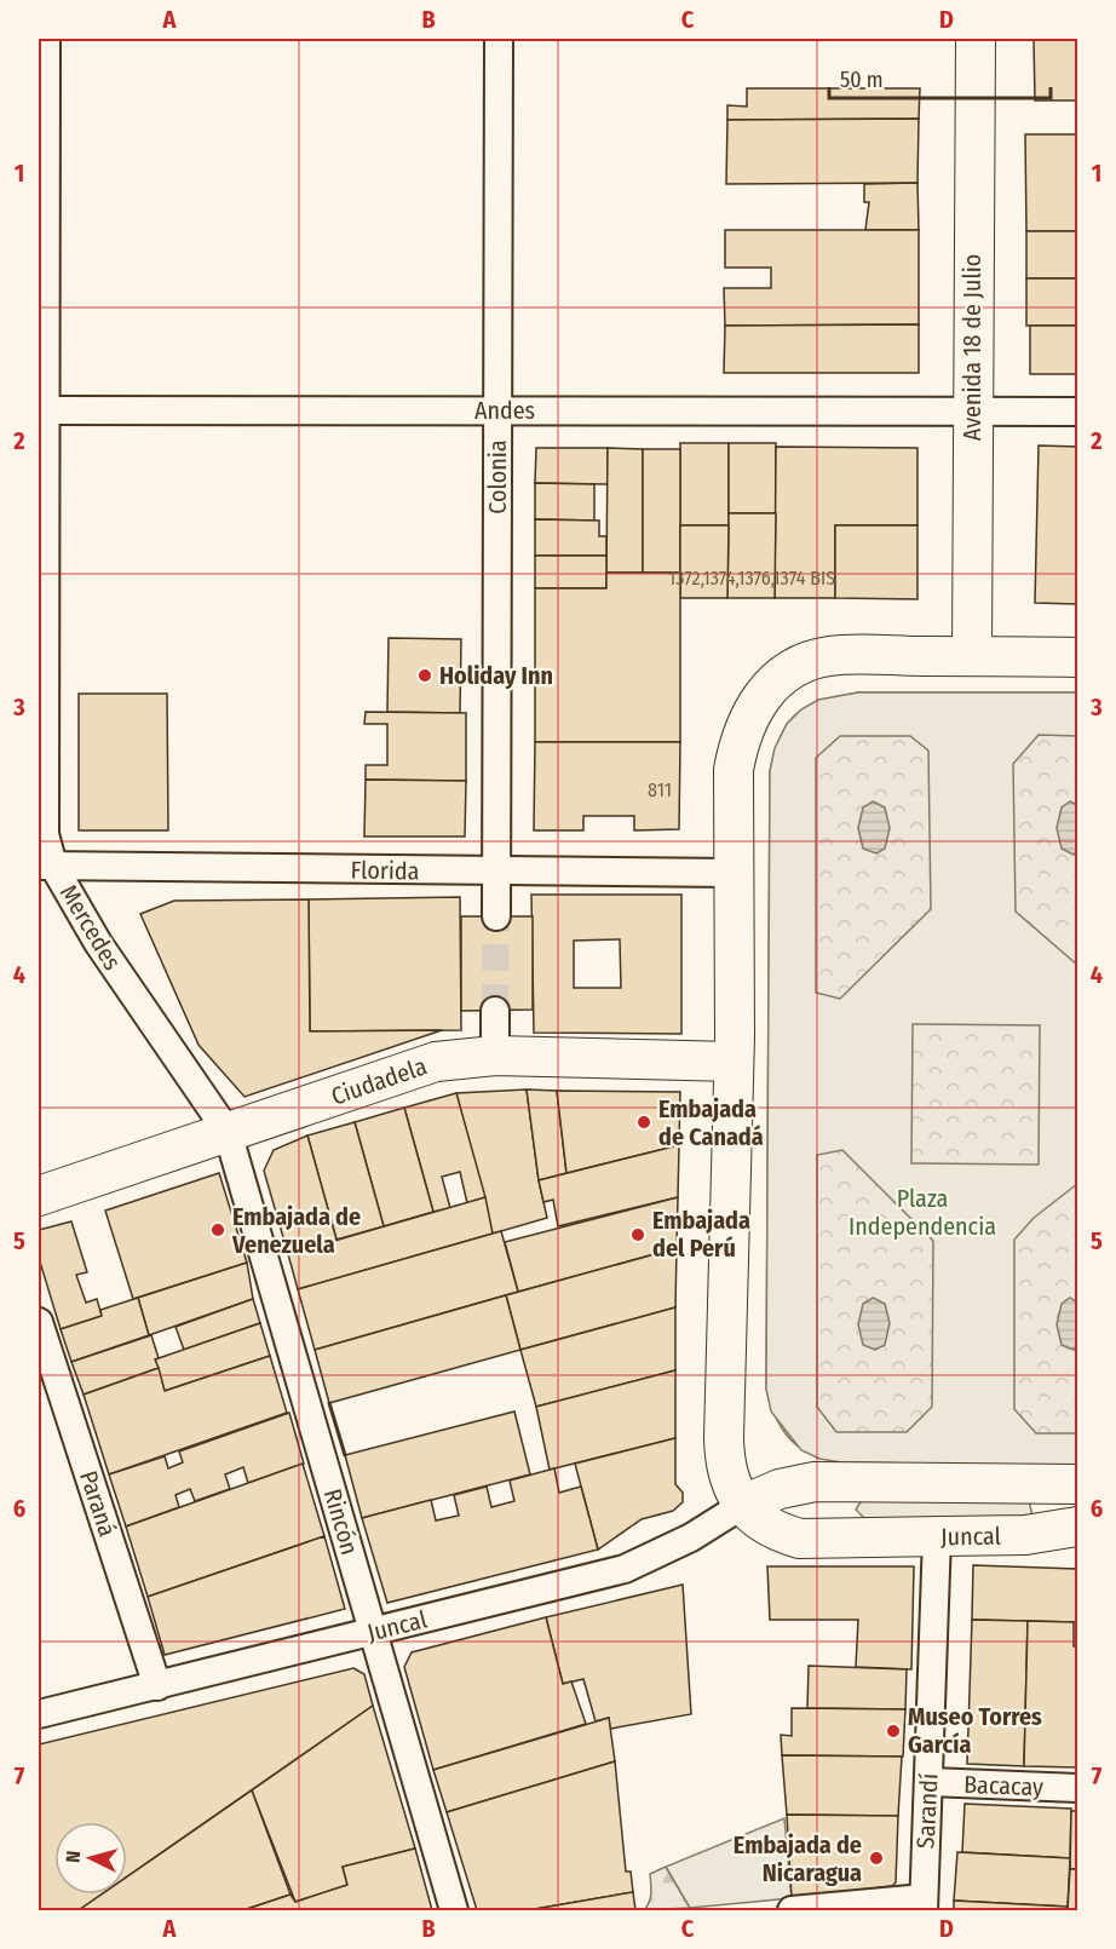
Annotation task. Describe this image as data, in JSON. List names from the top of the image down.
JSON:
{
  "streets": {
    "street": [
      "Avenida 18 de Julio",
      "Andes",
      "Colonia",
      "Florida",
      "Mercedes",
      "Ciudadela",
      "Paraná",
      "Rincón",
      "Juncal",
      "Bacacay",
      "Sarandí"
    ]
  },
  "crossings": [
    ["Avenida 18 de Julio", "Andes"],
    ["Andes", "Colonia"],
    ["Andes", "Mercedes"],
    ["Colonia", "Florida"],
    ["Florida", "Mercedes"],
    ["Mercedes", "Ciudadela"],
    ["Mercedes", "Rincón"],
    ["Ciudadela", "Rincón"],
    ["Paraná", "Juncal"],
    ["Rincón", "Juncal"],
    ["Juncal", "Sarandí"],
    ["Bacacay", "Sarandí"]
  ],
  "parks": ["Plaza Independencia"],
  "places": [
    "Holiday Inn",
    "Embajada de Canadá",
    "Embajada de Venezuela",
    "Embajada del Perú",
    "Museo Torres García",
    "Embajada de Nicaragua"
  ],
  "house_numbers": ["1372,1374,1376,1374 BIS", "811"],
  "scale_bar": "50 m",
  "north": "left",
  "grid": {
    "columns": [
      "A",
      "B",
      "C",
      "D"
    ],
    "rows": [
      "1",
      "2",
      "3",
      "4",
      "5",
      "6",
      "7"
    ]
  }
}
